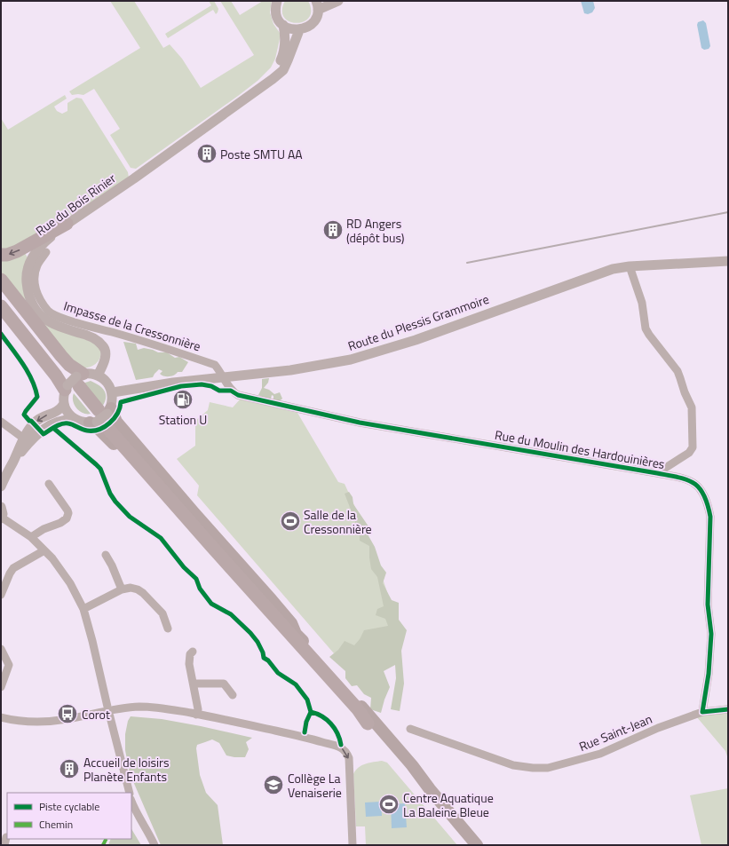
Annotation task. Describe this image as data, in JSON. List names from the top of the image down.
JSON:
{
  "streets": {
    "street": [
      "Rue du Bois Rinier",
      "Route du Plessis Grammoire",
      "Impasse de la Cressonnière",
      "Rue du Moulin des Hardouinières",
      "Rue Saint-Jean"
    ]
  },
  "crossings": [
    ["Route du Plessis Grammoire", "Impasse de la Cressonnière"],
    ["Route du Plessis Grammoire", "Rue du Moulin des Hardouinières"],
    ["Impasse de la Cressonnière", "Rue du Moulin des Hardouinières"],
    ["Rue du Moulin des Hardouinières", "Rue Saint-Jean"]
  ],
  "places": {
    "building": ["Poste SMTU AA", "RD Angers (dépôt bus)", "Accueil de loisirs Planète Enfants"],
    "fuel station": ["Station U"],
    "sports": ["Salle de la Cressonnière", "Centre Aquatique La Baleine Bleue"],
    "bus stop": ["Corot"],
    "school or university": ["Collège La Venaiserie"]
  },
  "legend": ["Piste cyclable", "Chemin"]
}
